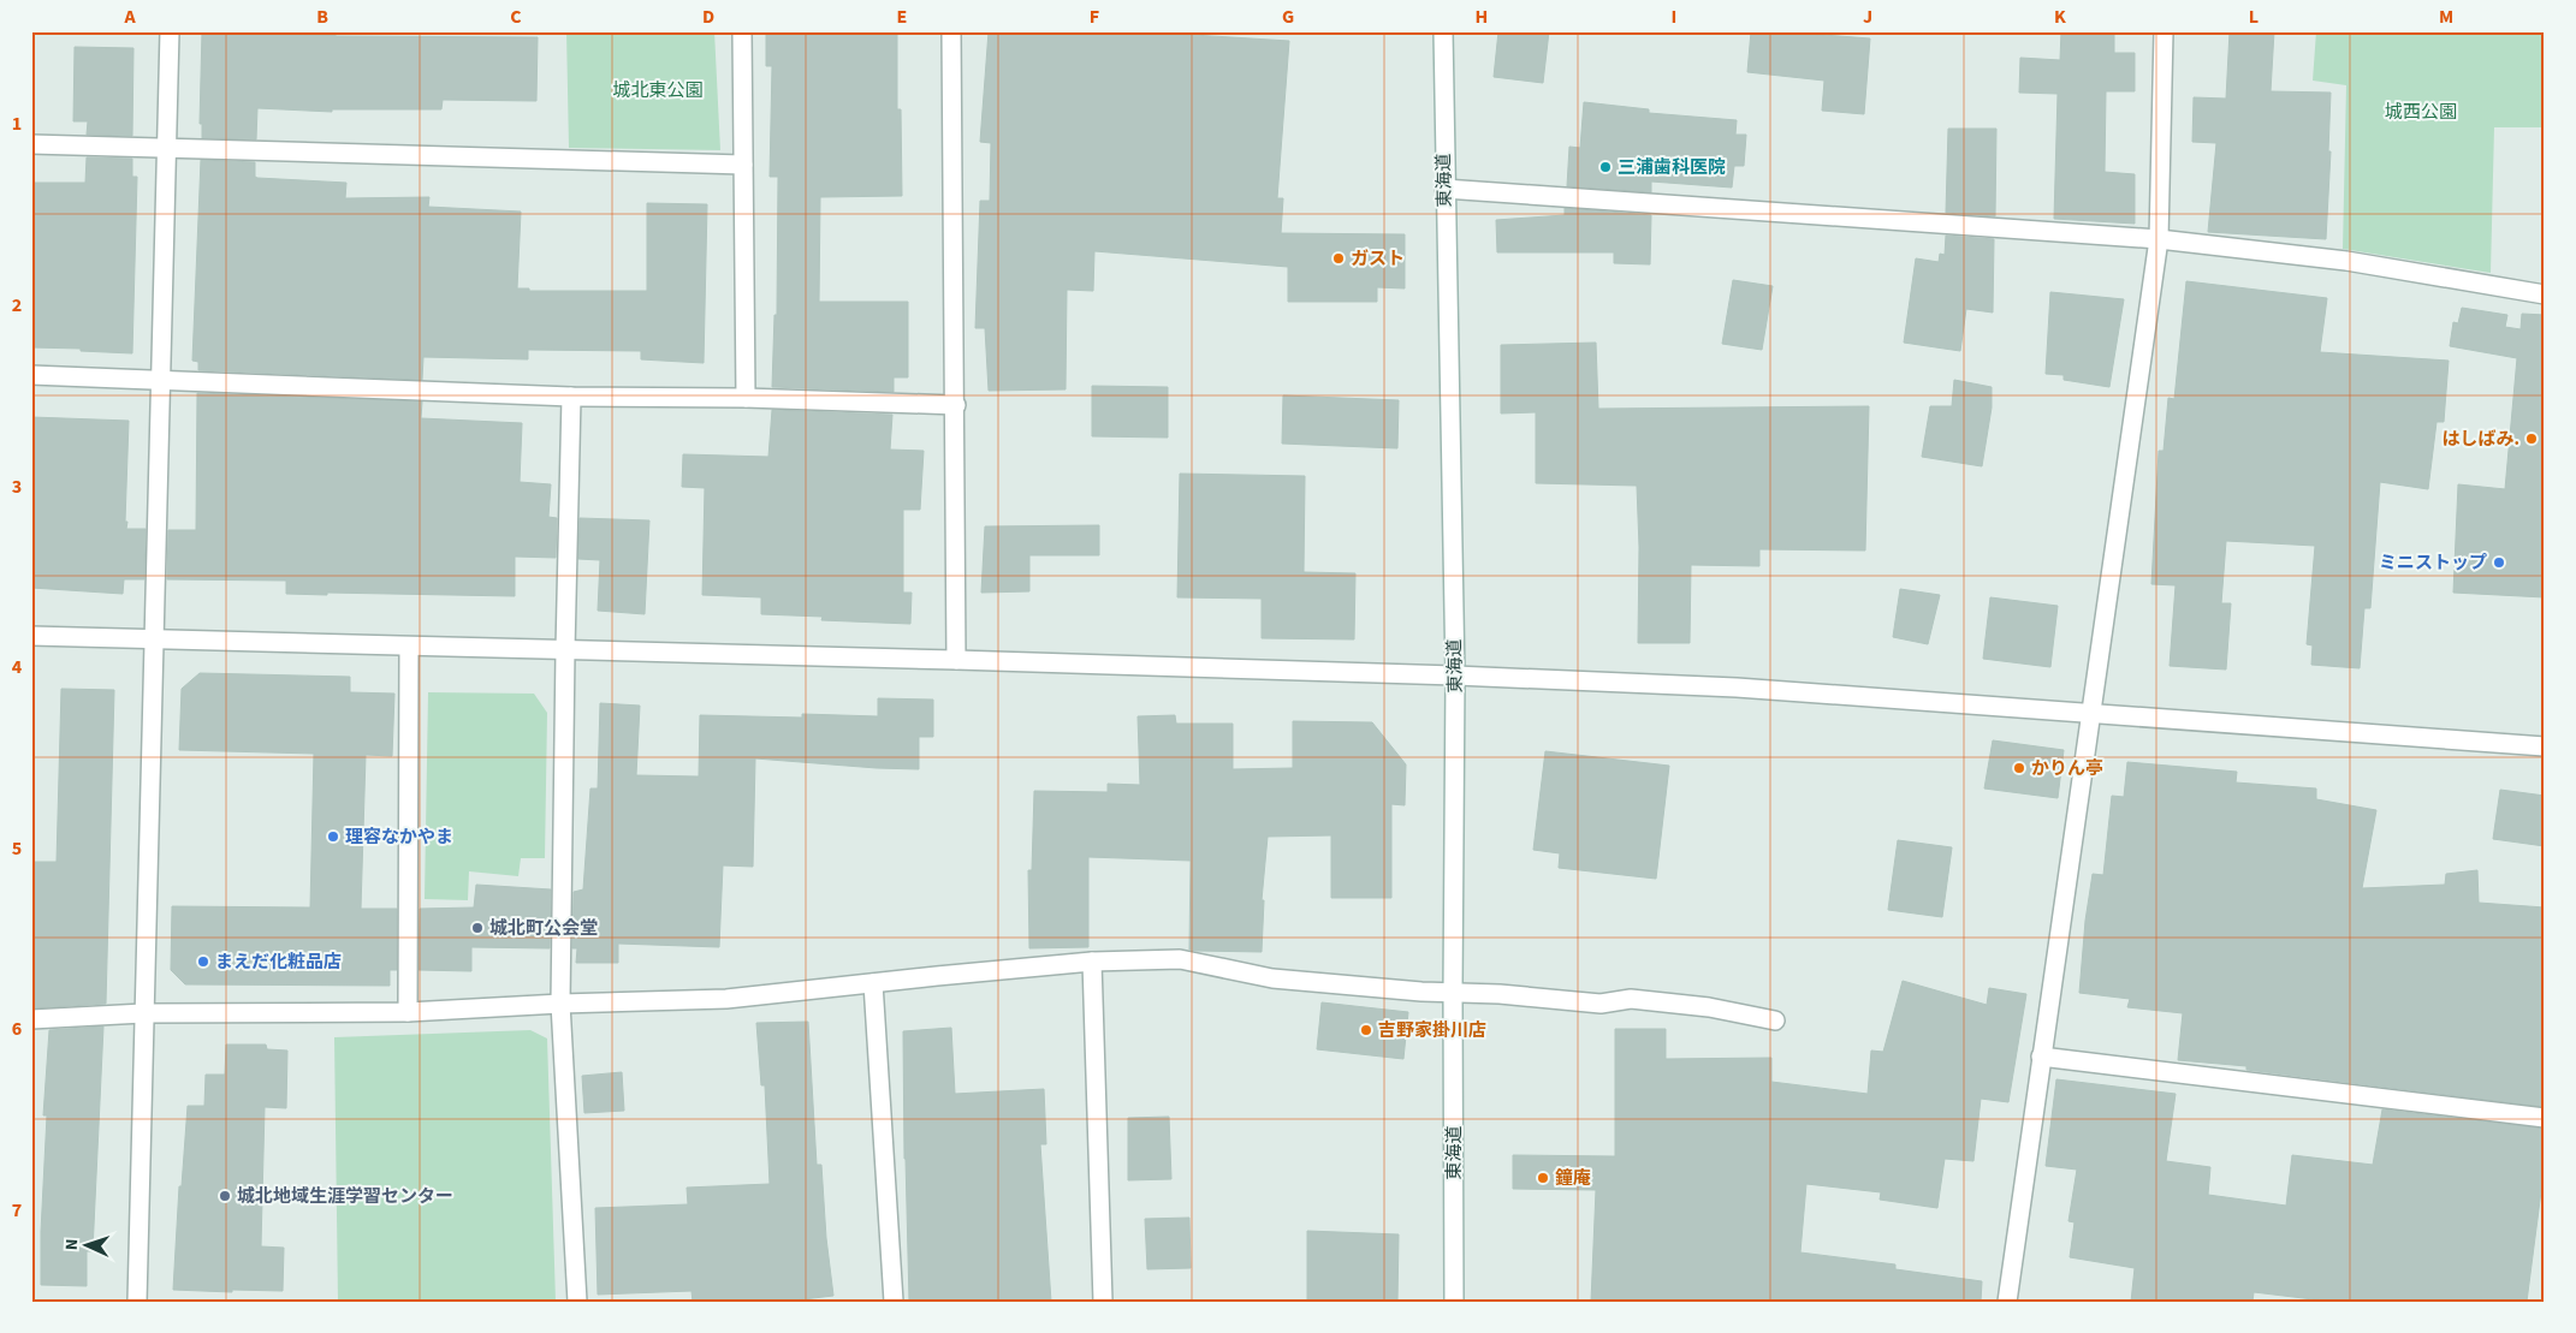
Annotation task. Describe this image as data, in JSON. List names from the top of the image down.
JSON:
{
  "streets": {
    "street": ["東海道"]
  },
  "parks": ["城北東公園", "城西公園"],
  "places": [
    "三浦歯科医院",
    "ガスト",
    "はしばみ.",
    "ミニストップ",
    "かりん亭",
    "理容なかやま",
    "城北町公会堂",
    "まえだ化粧品店",
    "吉野家掛川店",
    "鐘庵",
    "城北地域生涯学習センター"
  ],
  "north": "left",
  "grid": {
    "columns": [
      "A",
      "B",
      "C",
      "D",
      "E",
      "F",
      "G",
      "H",
      "I",
      "J",
      "K",
      "L",
      "M"
    ],
    "rows": [
      "1",
      "2",
      "3",
      "4",
      "5",
      "6",
      "7"
    ]
  }
}
